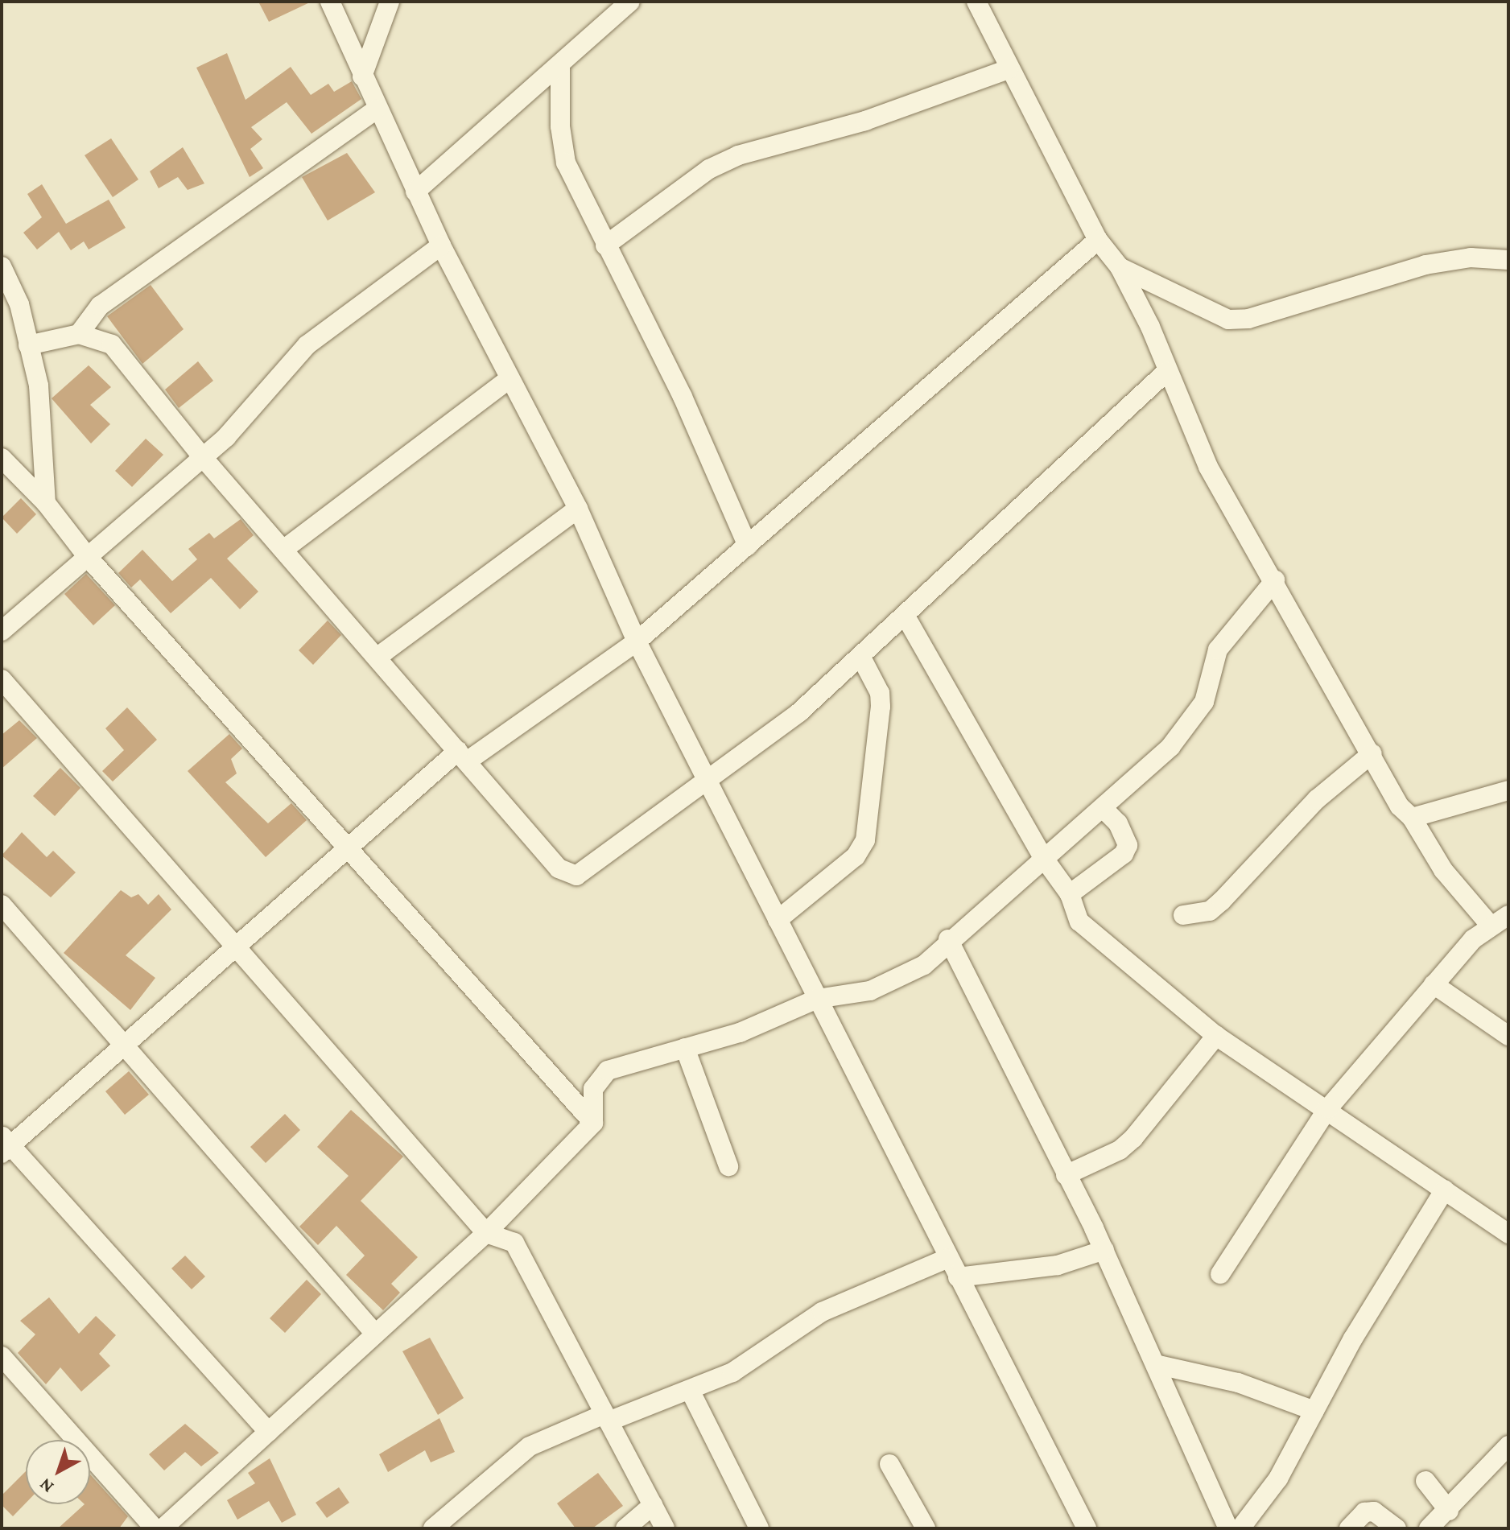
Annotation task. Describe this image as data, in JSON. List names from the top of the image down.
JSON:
{
  "north": "bottom left"
}
